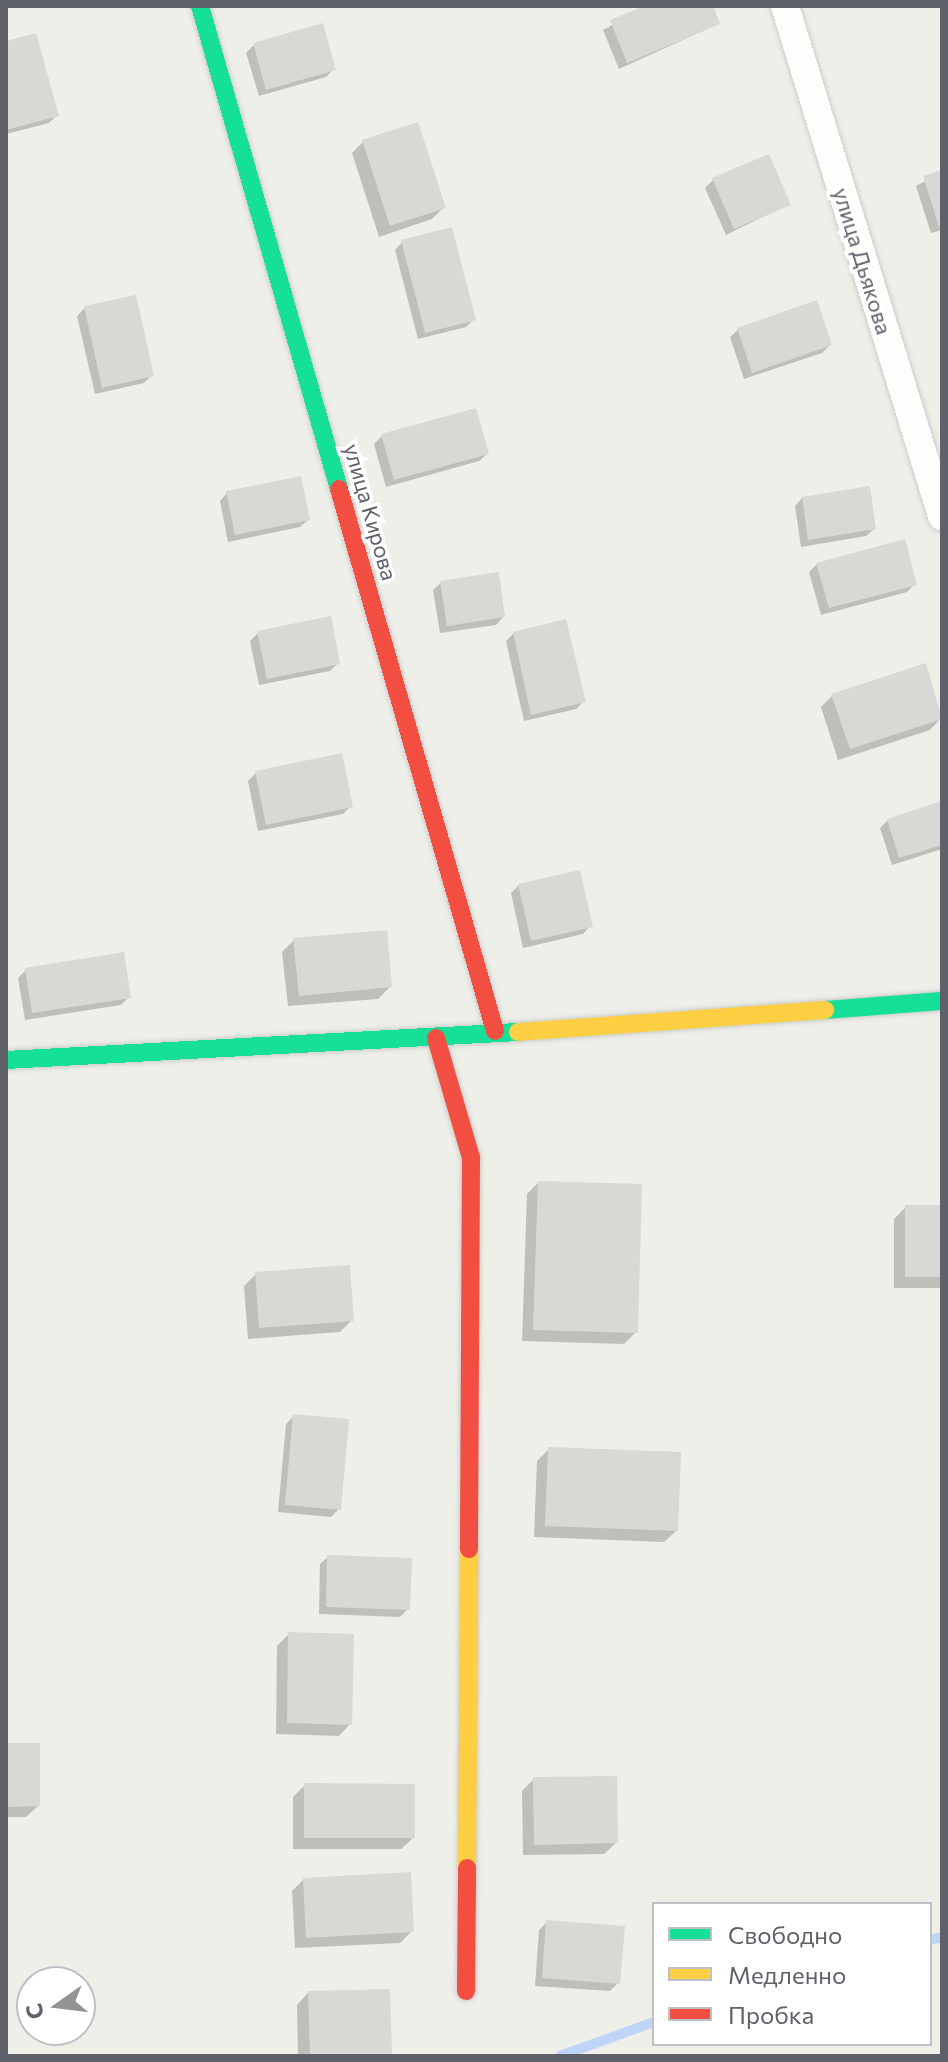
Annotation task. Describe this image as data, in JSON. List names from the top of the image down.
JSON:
{
  "streets": {
    "street": ["улица Дьякова", "улица Кирова"]
  },
  "legend": ["Свободно", "Медленно", "Пробка"],
  "north": "left"
}
